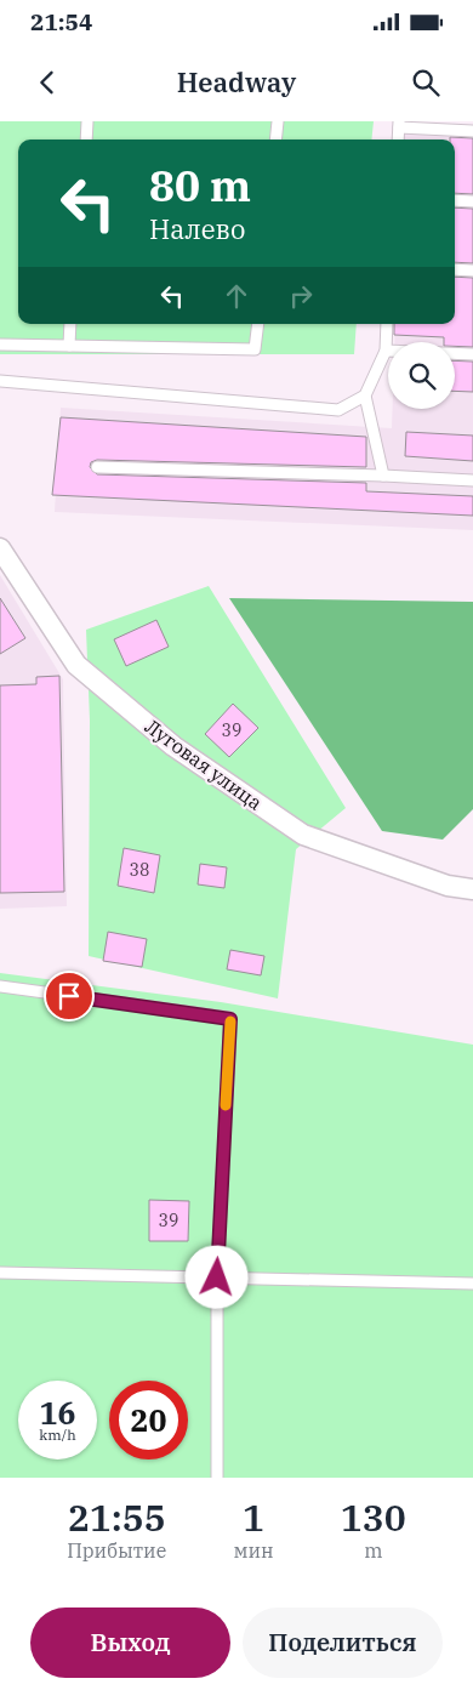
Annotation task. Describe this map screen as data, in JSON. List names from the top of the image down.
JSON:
{
  "streets": {
    "street": ["Луговая улица"]
  },
  "house_numbers": ["39", "38", "39"],
  "page": {
    "status": "21:54",
    "header": "Headway",
    "turn": ["80 m", "Налево"],
    "speed": "16 km/h",
    "limit": "20",
    "eta": [
      "21:55",
      "Прибытие",
      "1",
      "мин",
      "130",
      "m"
    ],
    "buttons": ["Выход", "Поделиться"]
  }
}
